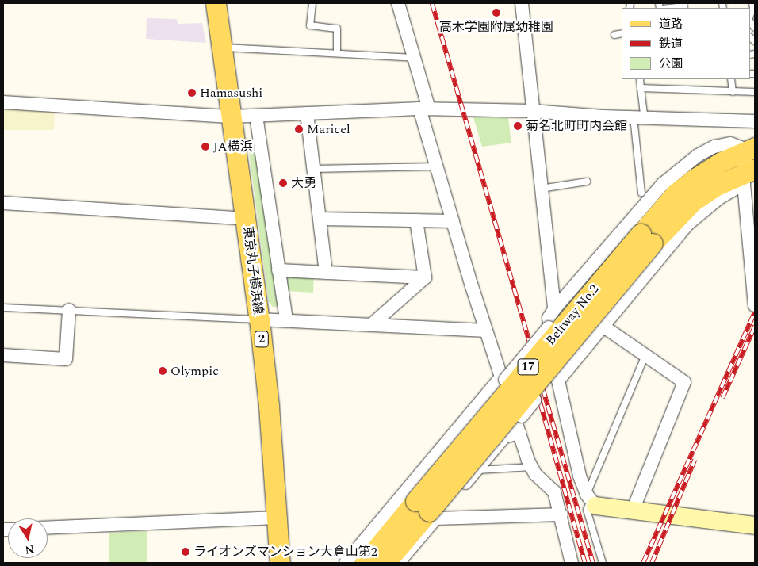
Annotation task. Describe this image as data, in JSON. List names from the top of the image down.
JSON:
{
  "streets": {
    "main road": [
      "東京丸子横浜線",
      "Beltway No.2",
      "2",
      "17"
    ]
  },
  "places": [
    "高木学園附属幼稚園",
    "Hamasushi",
    "菊名北町町内会館",
    "Maricel",
    "JA横浜",
    "大勇",
    "Olympic",
    "ライオンズマンション大倉山第2"
  ],
  "legend": ["道路", "鉄道", "公園"],
  "north": "bottom"
}
